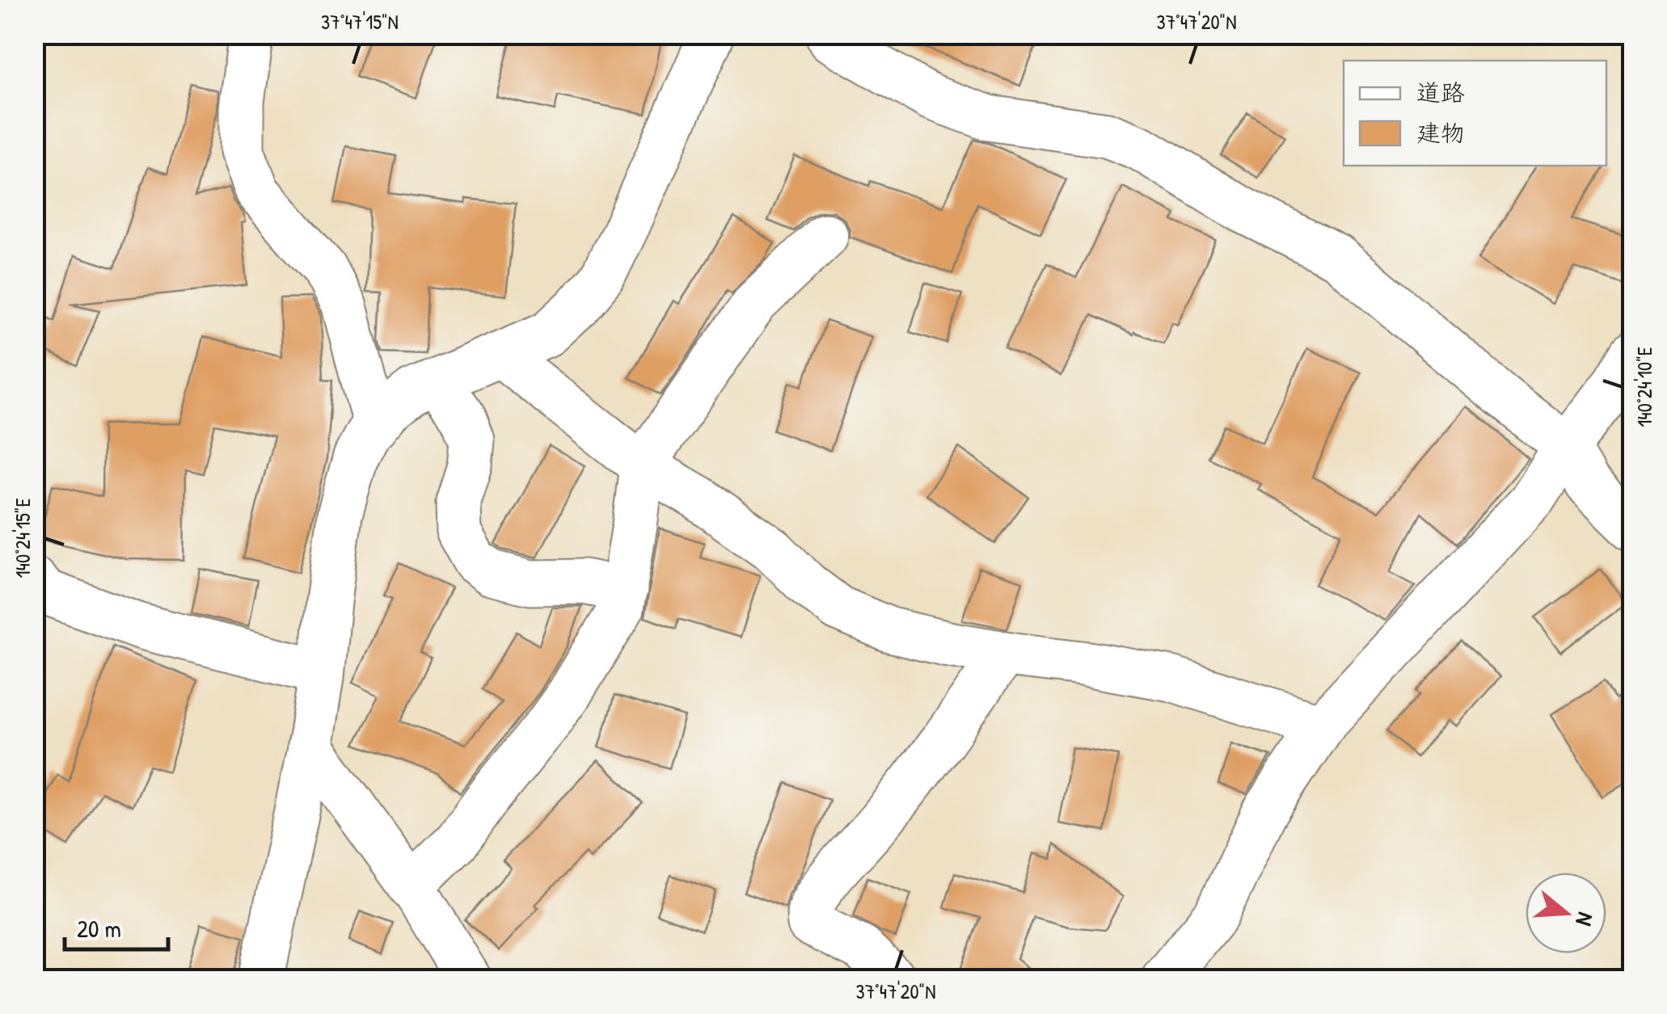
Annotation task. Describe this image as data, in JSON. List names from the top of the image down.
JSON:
{
  "legend": ["道路", "建物"],
  "scale_bar": "20 m",
  "north": "right",
  "coordinates": [
    "37°47'15\"N",
    "37°47'20\"N",
    "140°24'10\"E",
    "140°24'15\"E"
  ]
}
